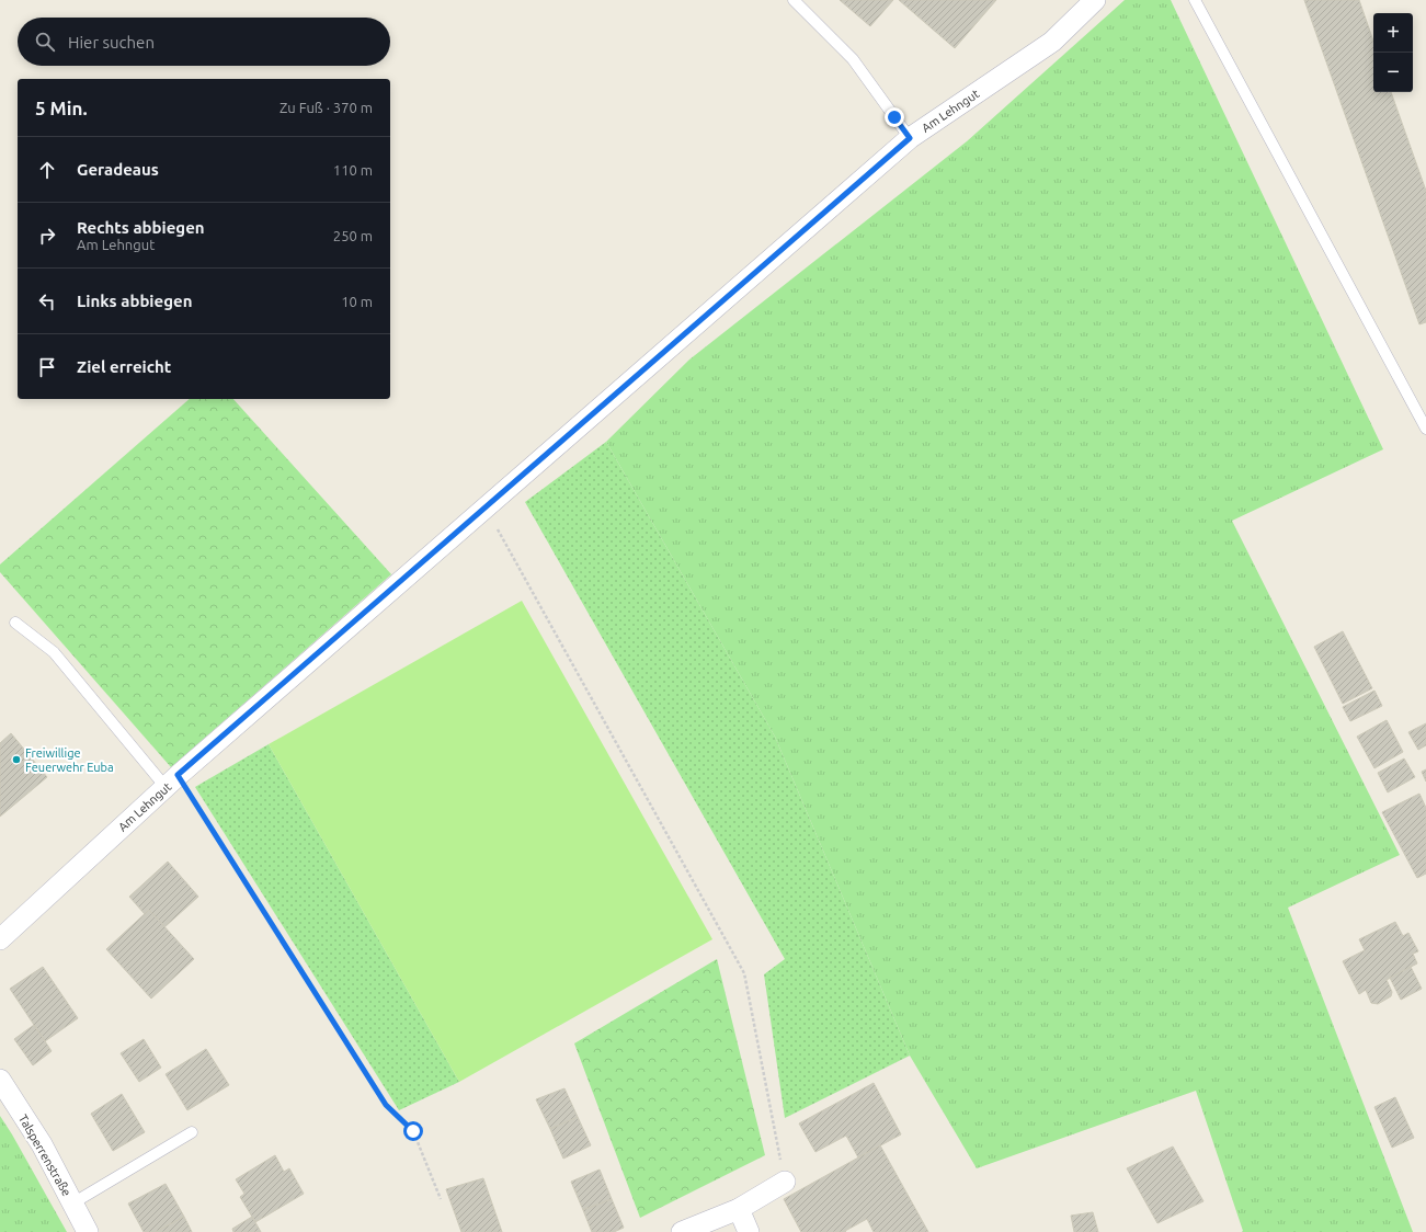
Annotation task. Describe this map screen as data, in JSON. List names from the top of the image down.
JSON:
{
  "streets": {
    "street": ["Am Lehngut", "Talsperrenstraße"]
  },
  "places": ["Freiwillige Feuerwehr Euba"],
  "page": {
    "map_buttons": ["+", "−"],
    "search": "Hier suchen",
    "heading": ["5 Min.", "Zu Fuß · 370 m"],
    "list": [
      ["Geradeaus", "110 m"],
      ["Rechts abbiegen", "Am Lehngut", "250 m"],
      ["Links abbiegen", "10 m"],
      "Ziel erreicht"
    ]
  }
}
